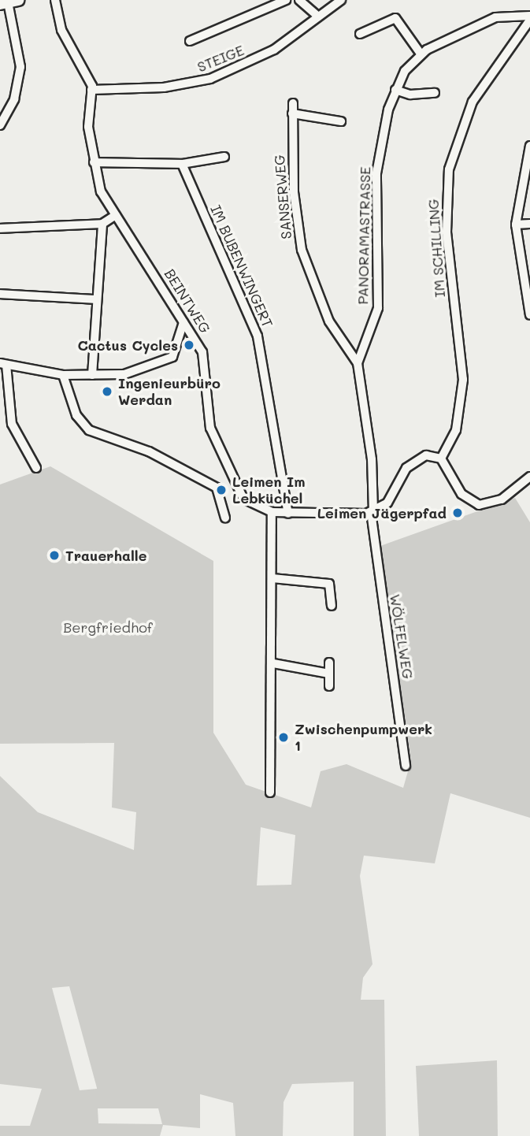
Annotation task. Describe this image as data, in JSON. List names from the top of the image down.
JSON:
{
  "streets": {
    "street": [
      "STEIGE",
      "SANSERWEG",
      "PANORAMASTRASSE",
      "IM SCHILLING",
      "IM BUBENWINGERT",
      "BEINTWEG",
      "WÖLFELWEG"
    ]
  },
  "crossings": [
    ["STEIGE", "BEINTWEG"],
    ["SANSERWEG", "PANORAMASTRASSE"],
    ["PANORAMASTRASSE", "IM SCHILLING"],
    ["PANORAMASTRASSE", "BEINTWEG"],
    ["PANORAMASTRASSE", "WÖLFELWEG"],
    ["IM BUBENWINGERT", "BEINTWEG"],
    ["BEINTWEG", "WÖLFELWEG"]
  ],
  "parks": ["Bergfriedhof"],
  "places": [
    "Cactus Cycles",
    "Ingenieurbüro Werdan",
    "Leimen Im Lebküchel",
    "Leimen Jägerpfad",
    "Trauerhalle",
    "Zwischenpumpwerk 1"
  ]
}
